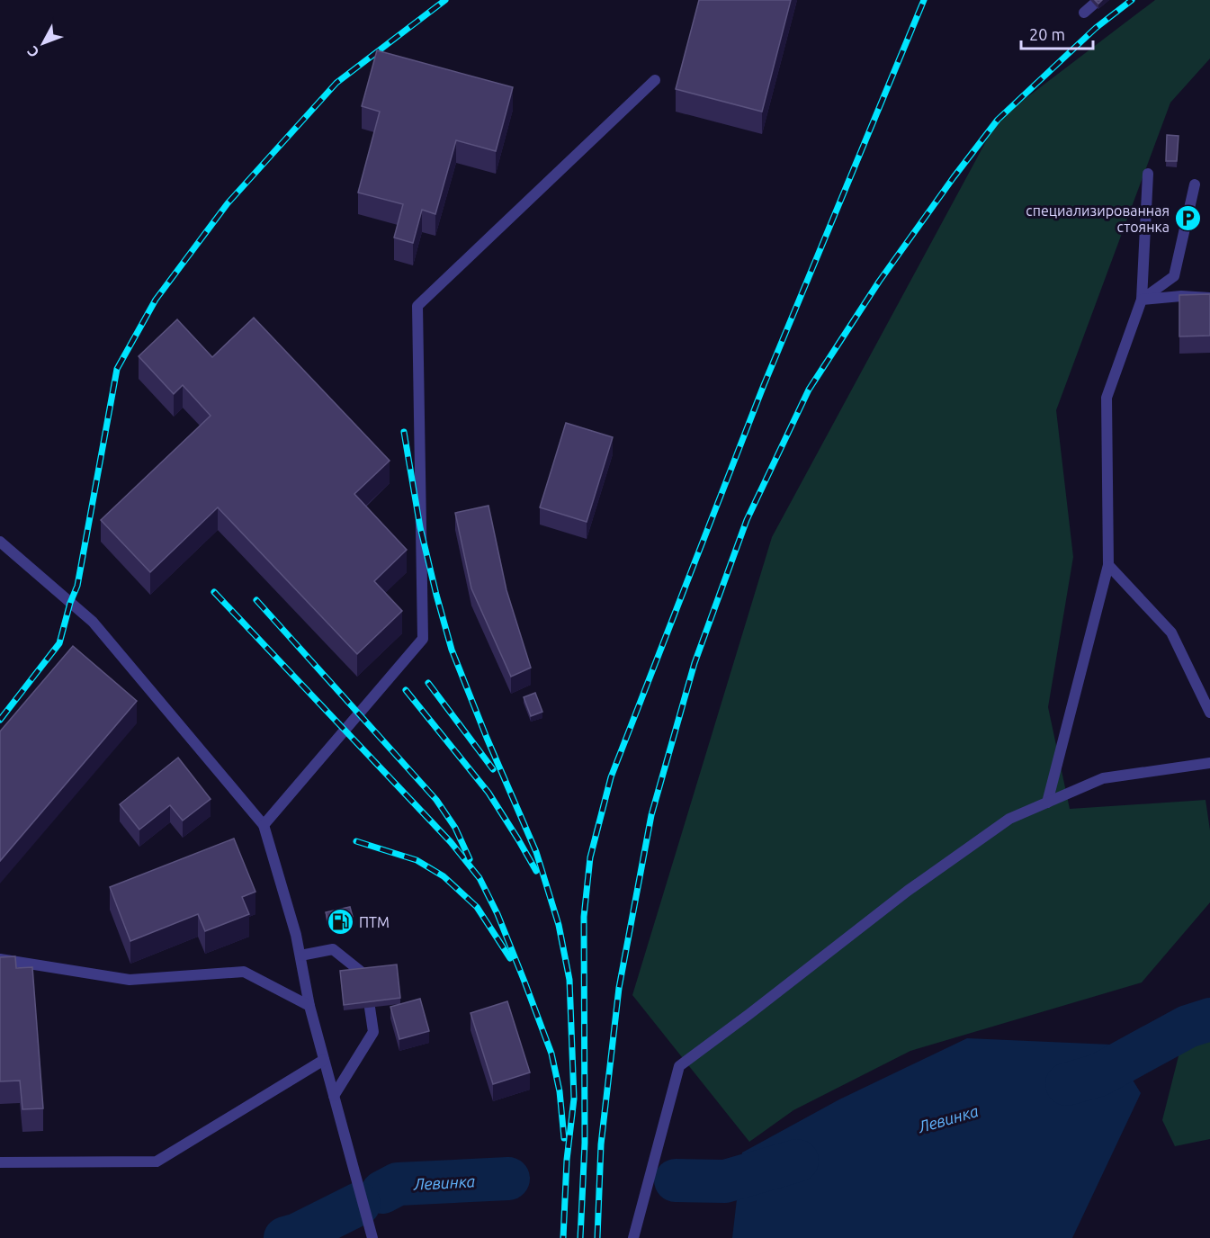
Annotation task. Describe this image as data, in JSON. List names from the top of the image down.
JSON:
{
  "water": ["Левинка"],
  "places": {
    "parking": ["специализированная стоянка"],
    "fuel station": ["ПТМ"]
  },
  "scale_bar": "20 m",
  "north": "bottom left"
}
